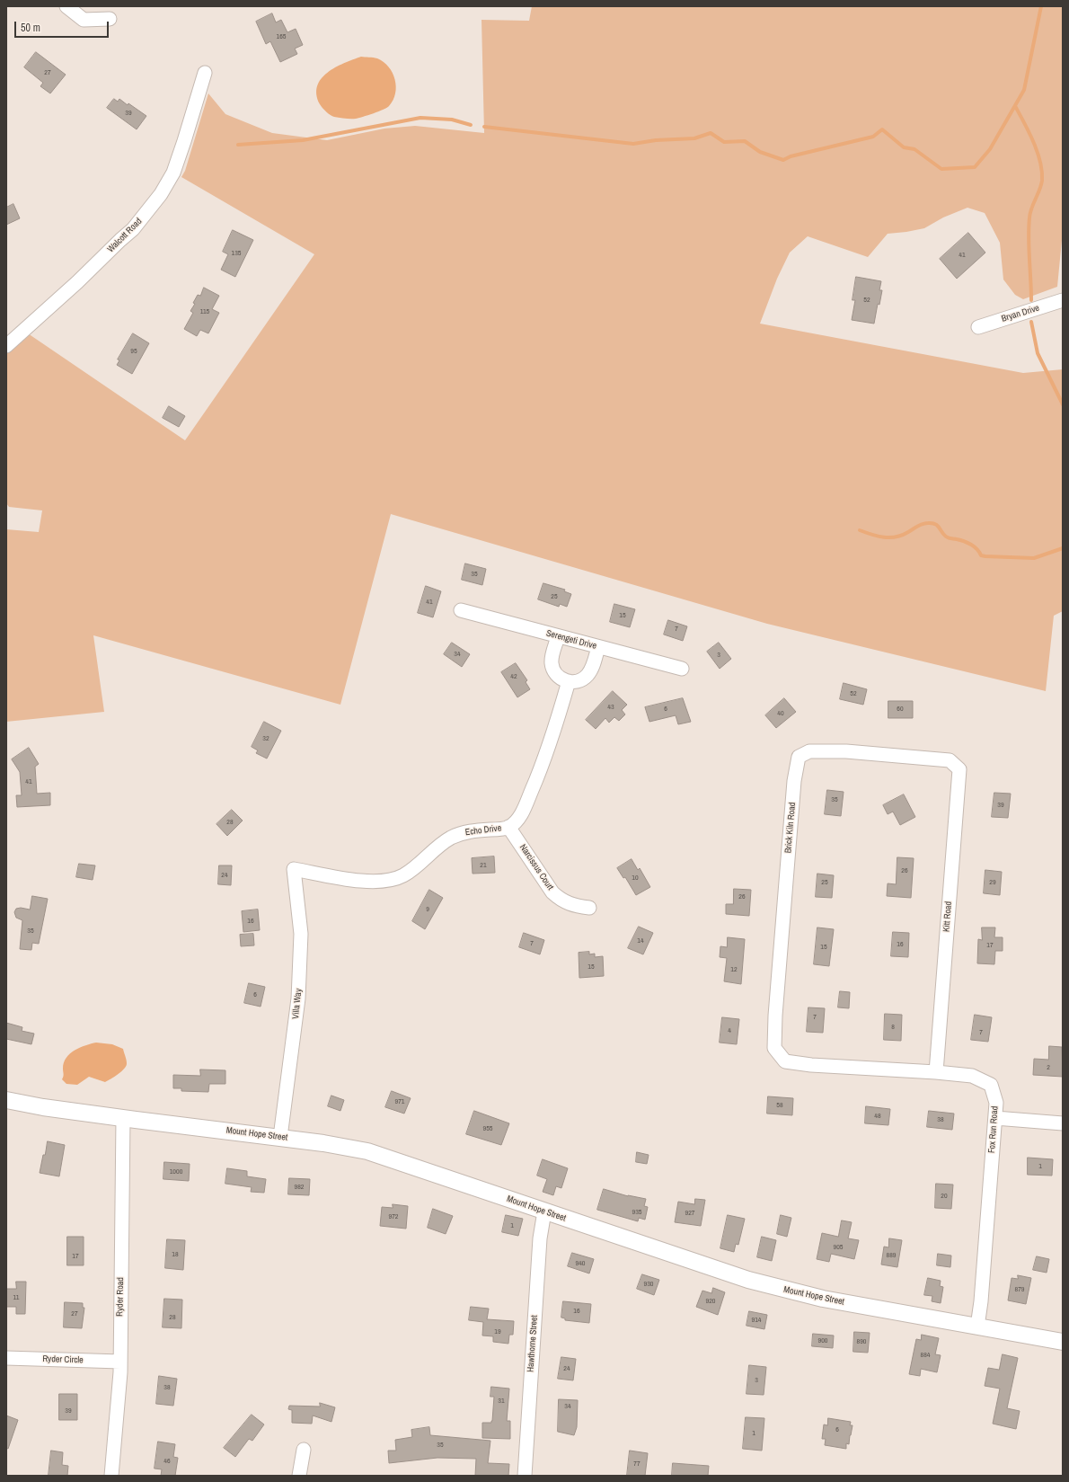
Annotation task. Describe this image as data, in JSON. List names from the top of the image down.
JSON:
{
  "streets": {
    "street": [
      "Walcott Road",
      "Bryan Drive",
      "Serengeti Drive",
      "Brick Kiln Road",
      "Echo Drive",
      "Narcissus Court",
      "Kitt Road",
      "Villa Way",
      "Fox Run Road",
      "Mount Hope Street",
      "Ryder Road",
      "Hawthorne Street",
      "Ryder Circle"
    ]
  },
  "crossings": [
    ["Serengeti Drive", "Echo Drive"],
    ["Brick Kiln Road", "Kitt Road"],
    ["Brick Kiln Road", "Fox Run Road"],
    ["Echo Drive", "Narcissus Court"],
    ["Echo Drive", "Villa Way"],
    ["Kitt Road", "Fox Run Road"],
    ["Villa Way", "Mount Hope Street"],
    ["Fox Run Road", "Mount Hope Street"],
    ["Mount Hope Street", "Ryder Road"],
    ["Mount Hope Street", "Hawthorne Street"],
    ["Ryder Road", "Ryder Circle"]
  ],
  "house_numbers": [
    "165",
    "27",
    "39",
    "135",
    "41",
    "52",
    "115",
    "95",
    "35",
    "25",
    "41",
    "15",
    "7",
    "34",
    "3",
    "42",
    "52",
    "43",
    "6",
    "60",
    "40",
    "32",
    "41",
    "35",
    "39",
    "28",
    "21",
    "26",
    "24",
    "10",
    "25",
    "29",
    "26",
    "9",
    "16",
    "35",
    "14",
    "7",
    "16",
    "17",
    "15",
    "15",
    "12",
    "6",
    "7",
    "8",
    "4",
    "7",
    "2",
    "971",
    "58",
    "48",
    "38",
    "955",
    "1",
    "1000",
    "982",
    "20",
    "935",
    "927",
    "972",
    "1",
    "905",
    "18",
    "889",
    "17",
    "940",
    "930",
    "879",
    "11",
    "920",
    "16",
    "27",
    "28",
    "914",
    "19",
    "900",
    "890",
    "884",
    "24",
    "3",
    "38",
    "31",
    "34",
    "39",
    "6",
    "1",
    "35",
    "46",
    "77"
  ],
  "scale_bar": "50 m"
}
